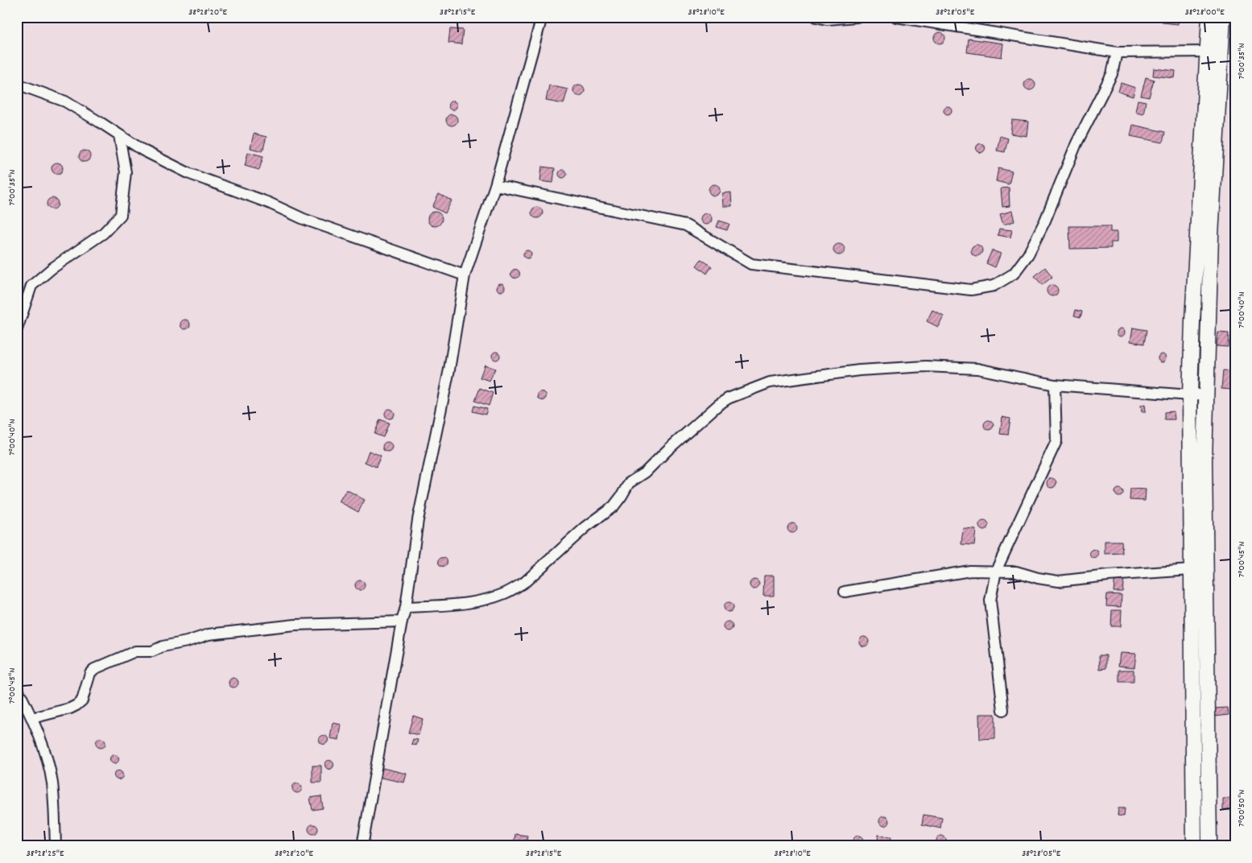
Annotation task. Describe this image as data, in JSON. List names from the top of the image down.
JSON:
{
  "coordinates": [
    "38°28'20\"E",
    "38°28'15\"E",
    "38°28'10\"E",
    "38°28'05\"E",
    "38°28'00\"E",
    "7°00'35\"N",
    "7°00'40\"N",
    "7°00'45\"N",
    "7°00'50\"N",
    "38°28'25\"E"
  ]
}
